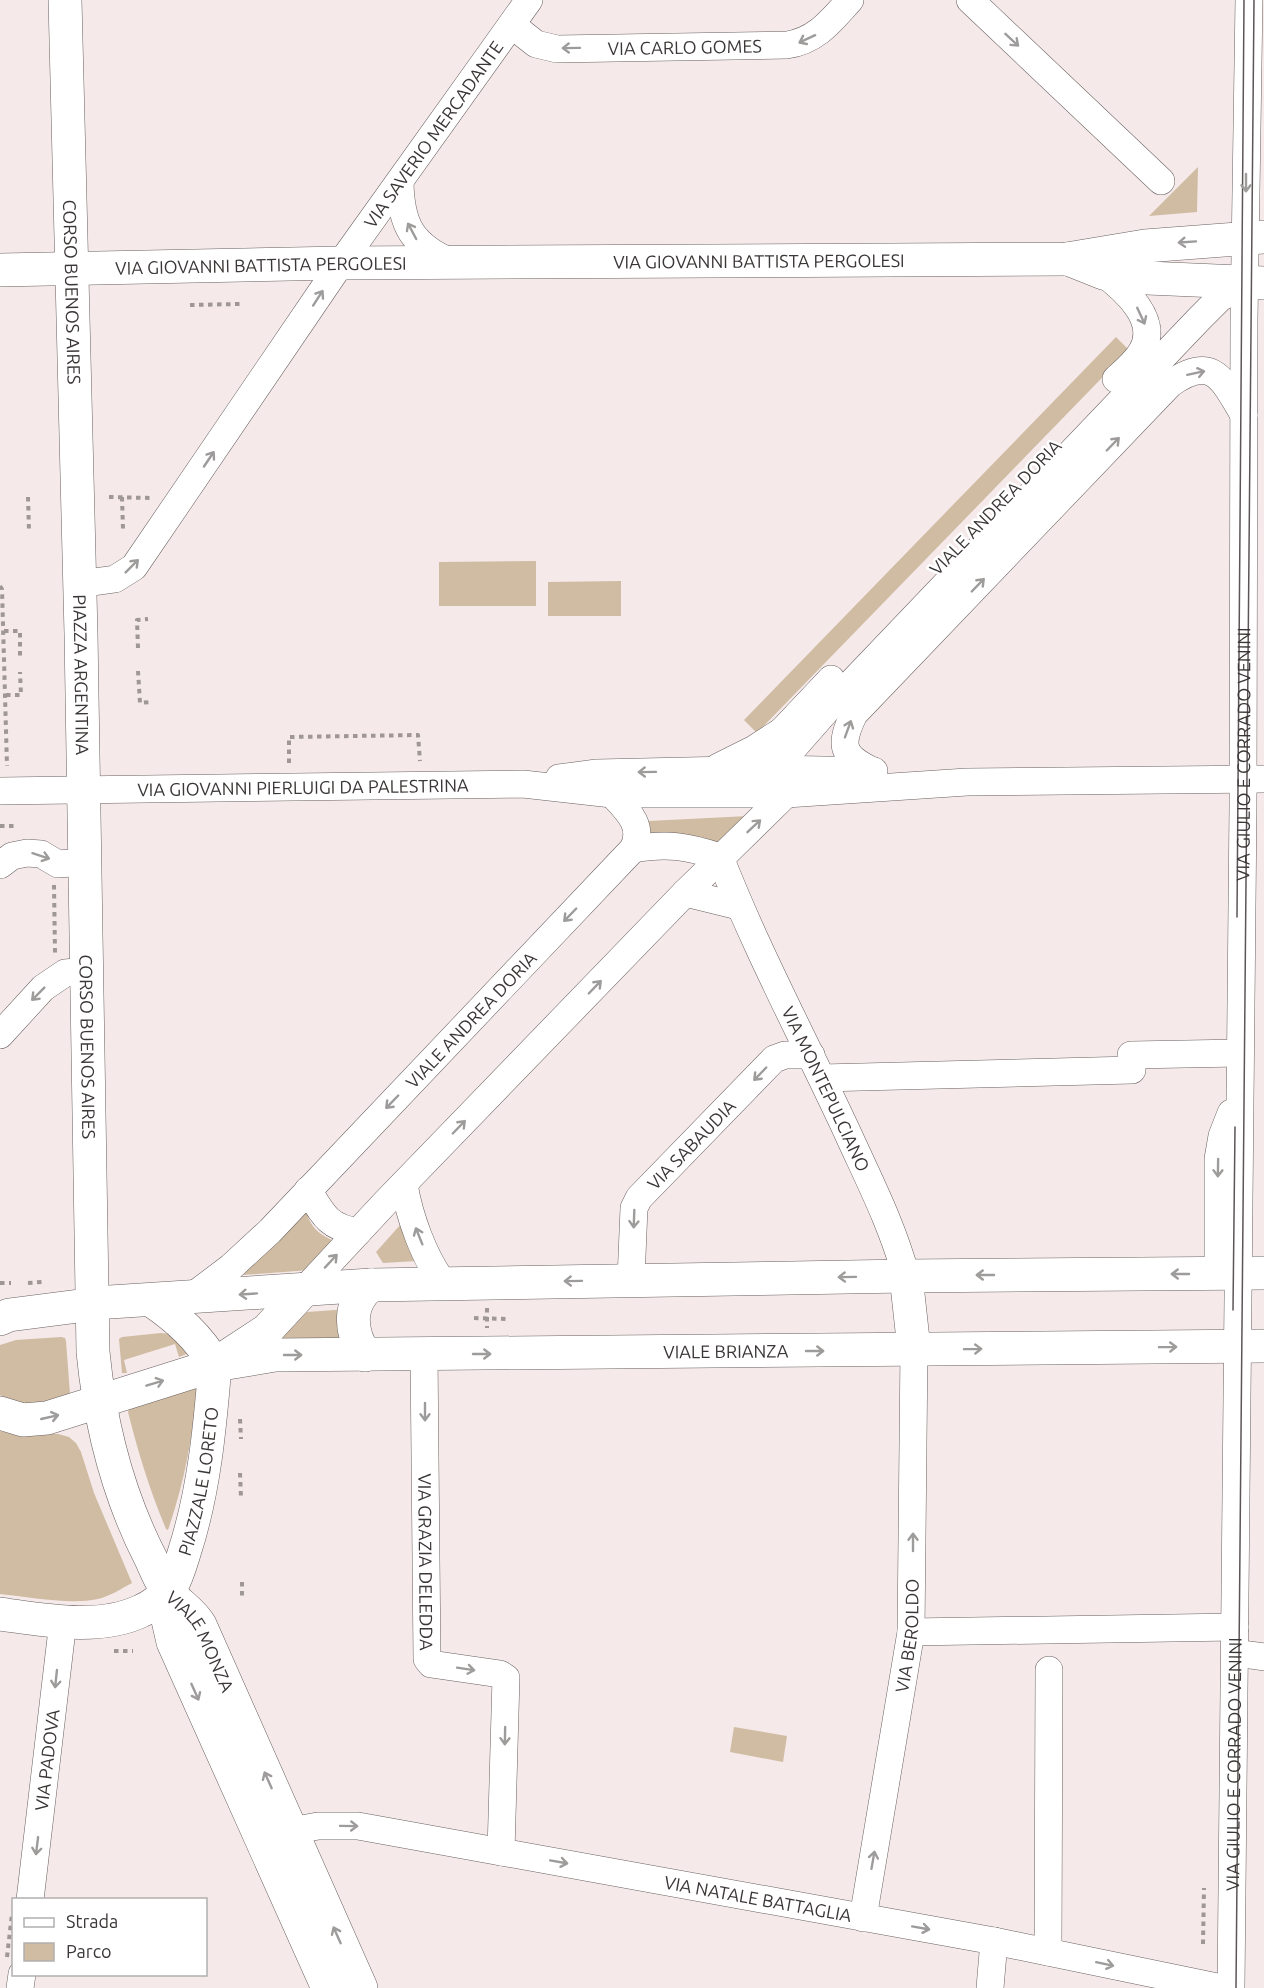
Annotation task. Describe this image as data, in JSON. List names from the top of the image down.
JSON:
{
  "streets": {
    "main road": [
      "VIA GIOVANNI BATTISTA PERGOLESI",
      "CORSO BUENOS AIRES",
      "PIAZZA ARGENTINA",
      "VIALE BRIANZA",
      "PIAZZALE LORETO",
      "VIALE MONZA"
    ],
    "street": [
      "VIA CARLO GOMES",
      "VIA SAVERIO MERCADANTE",
      "VIALE ANDREA DORIA",
      "VIA GIULIO E CORRADO VENINI",
      "VIA GIOVANNI PIERLUIGI DA PALESTRINA",
      "VIA MONTEPULCIANO",
      "VIA SABAUDIA",
      "VIA GRAZIA DELEDDA",
      "VIA BEROLDO",
      "VIA PADOVA",
      "VIA NATALE BATTAGLIA"
    ]
  },
  "crossings": [
    ["VIA CARLO GOMES", "VIA SAVERIO MERCADANTE"],
    ["VIA SAVERIO MERCADANTE", "VIA GIOVANNI BATTISTA PERGOLESI"],
    ["VIA SAVERIO MERCADANTE", "PIAZZA ARGENTINA"],
    ["VIA GIOVANNI BATTISTA PERGOLESI", "CORSO BUENOS AIRES"],
    ["VIA GIOVANNI BATTISTA PERGOLESI", "VIALE ANDREA DORIA"],
    ["CORSO BUENOS AIRES", "PIAZZA ARGENTINA"],
    ["CORSO BUENOS AIRES", "VIA GIOVANNI PIERLUIGI DA PALESTRINA"],
    ["CORSO BUENOS AIRES", "PIAZZALE LORETO"],
    ["VIALE ANDREA DORIA", "VIA GIULIO E CORRADO VENINI"],
    ["VIALE ANDREA DORIA", "VIA GIOVANNI PIERLUIGI DA PALESTRINA"],
    ["PIAZZA ARGENTINA", "VIA GIOVANNI PIERLUIGI DA PALESTRINA"],
    ["VIA GIULIO E CORRADO VENINI", "VIA GIOVANNI PIERLUIGI DA PALESTRINA"],
    ["VIA GIULIO E CORRADO VENINI", "VIA SABAUDIA"],
    ["VIA GIULIO E CORRADO VENINI", "VIALE BRIANZA"],
    ["VIA MONTEPULCIANO", "VIA SABAUDIA"],
    ["VIALE BRIANZA", "PIAZZALE LORETO"],
    ["VIALE BRIANZA", "VIA GRAZIA DELEDDA"],
    ["VIALE BRIANZA", "VIA BEROLDO"],
    ["PIAZZALE LORETO", "VIALE MONZA"],
    ["PIAZZALE LORETO", "VIA PADOVA"],
    ["VIA GRAZIA DELEDDA", "VIA NATALE BATTAGLIA"],
    ["VIA BEROLDO", "VIA NATALE BATTAGLIA"],
    ["VIALE MONZA", "VIA NATALE BATTAGLIA"]
  ],
  "one_way": [
    "VIA CARLO GOMES",
    "VIA SAVERIO MERCADANTE",
    "VIA GRAZIA DELEDDA",
    "VIA PADOVA",
    "VIA NATALE BATTAGLIA"
  ],
  "legend": ["Strada", "Parco"]
}
